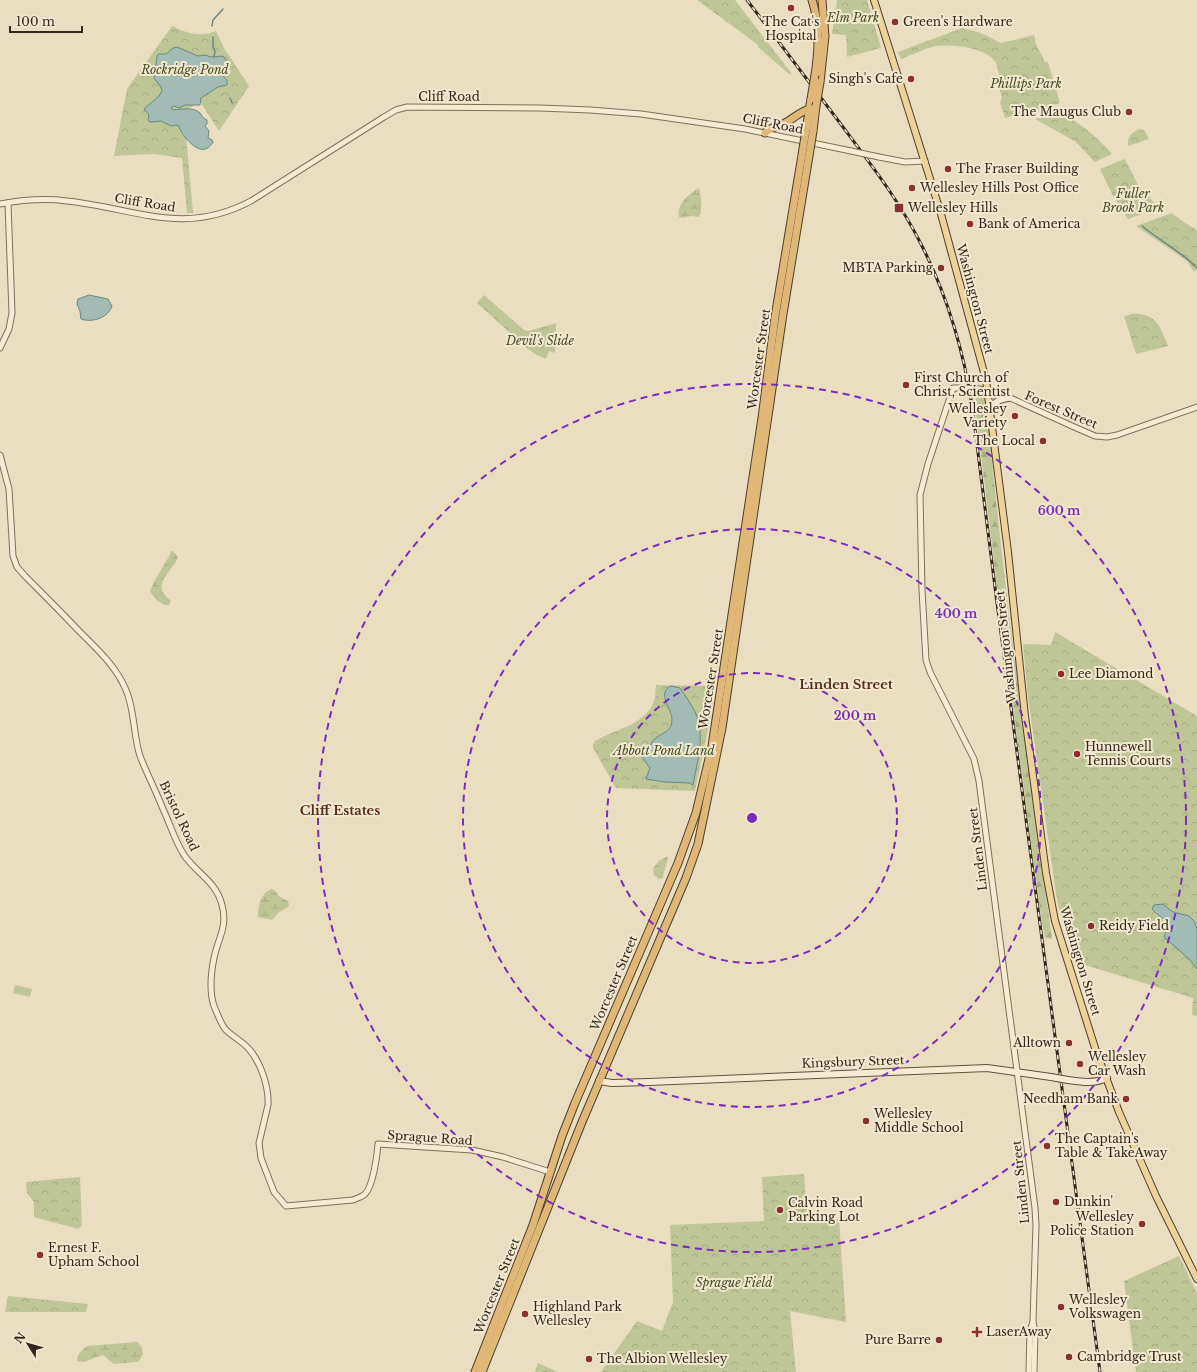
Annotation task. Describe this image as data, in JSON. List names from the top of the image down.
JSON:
{
  "streets": {
    "highway": ["Worcester Street"],
    "main road": ["Washington Street", "Kingsbury Street"],
    "street": [
      "Cliff Road",
      "Forest Street",
      "Bristol Road",
      "Linden Street",
      "Sprague Road"
    ]
  },
  "crossings": [
    ["Cliff Road", "Washington Street"],
    ["Washington Street", "Forest Street"],
    ["Washington Street", "Kingsbury Street"],
    ["Worcester Street", "Kingsbury Street"],
    ["Worcester Street", "Sprague Road"],
    ["Forest Street", "Linden Street"],
    ["Bristol Road", "Sprague Road"],
    ["Linden Street", "Kingsbury Street"]
  ],
  "districts": ["Linden Street", "Cliff Estates"],
  "parks": [
    "Elm Park",
    "Rockridge Pond",
    "Phillips Park",
    "Fuller Brook Park",
    "Devil's Slide",
    "Abbott Pond Land",
    "Sprague Field"
  ],
  "places": {
    "other": [
      "The Cat's Hospital",
      "Green's Hardware",
      "Singh's Cafe",
      "The Maugus Club",
      "The Fraser Building",
      "Wellesley Hills Post Office",
      "Bank of America",
      "MBTA Parking",
      "First Church of Christ, Scientist",
      "Wellesley Variety",
      "The Local",
      "Lee Diamond",
      "Hunnewell Tennis Courts",
      "Reidy Field",
      "Alltown",
      "Wellesley Car Wash",
      "Needham Bank",
      "Wellesley Middle School",
      "The Captain's Table & TakeAway",
      "Dunkin'",
      "Calvin Road Parking Lot",
      "Wellesley Police Station",
      "Ernest F. Upham School",
      "Wellesley Volkswagen",
      "Highland Park Wellesley",
      "Pure Barre",
      "Cambridge Trust",
      "The Albion Wellesley"
    ],
    "transit": ["Wellesley Hills"],
    "health": ["LaserAway"]
  },
  "scale_bar": "100 m",
  "north": "top left",
  "rings": ["600 m", "400 m", "200 m"]
}
